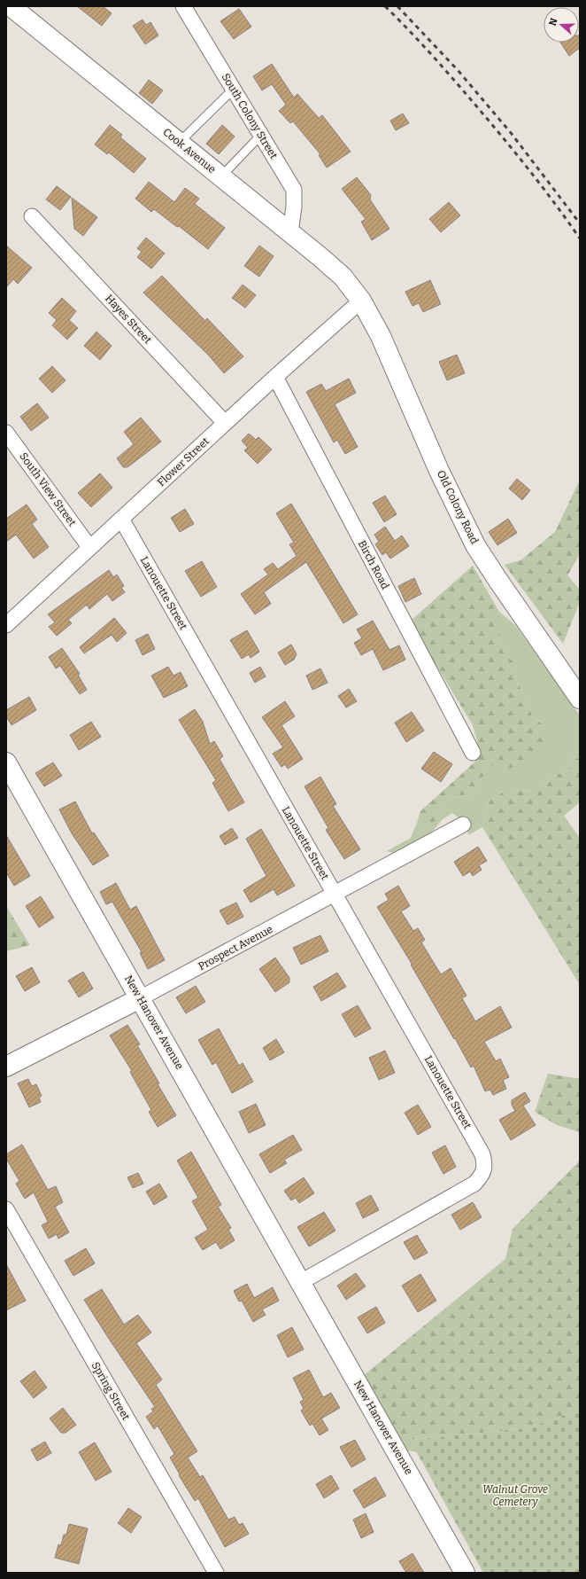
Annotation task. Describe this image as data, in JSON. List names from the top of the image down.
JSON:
{
  "streets": {
    "main road": [
      "Cook Avenue",
      "Old Colony Road",
      "Prospect Avenue",
      "New Hanover Avenue"
    ],
    "street": [
      "South Colony Street",
      "Hayes Street",
      "Flower Street",
      "South View Street",
      "Birch Road",
      "Lanouette Street",
      "Spring Street"
    ]
  },
  "crossings": [
    ["South Colony Street", "Cook Avenue"],
    ["Cook Avenue", "Flower Street"],
    ["Cook Avenue", "Old Colony Road"],
    ["Hayes Street", "Flower Street"],
    ["Flower Street", "South View Street"],
    ["Flower Street", "Old Colony Road"],
    ["Flower Street", "Birch Road"],
    ["Flower Street", "Lanouette Street"],
    ["Lanouette Street", "Prospect Avenue"],
    ["Lanouette Street", "New Hanover Avenue"],
    ["Prospect Avenue", "New Hanover Avenue"]
  ],
  "parks": ["Walnut Grove Cemetery"],
  "north": "left"
}
